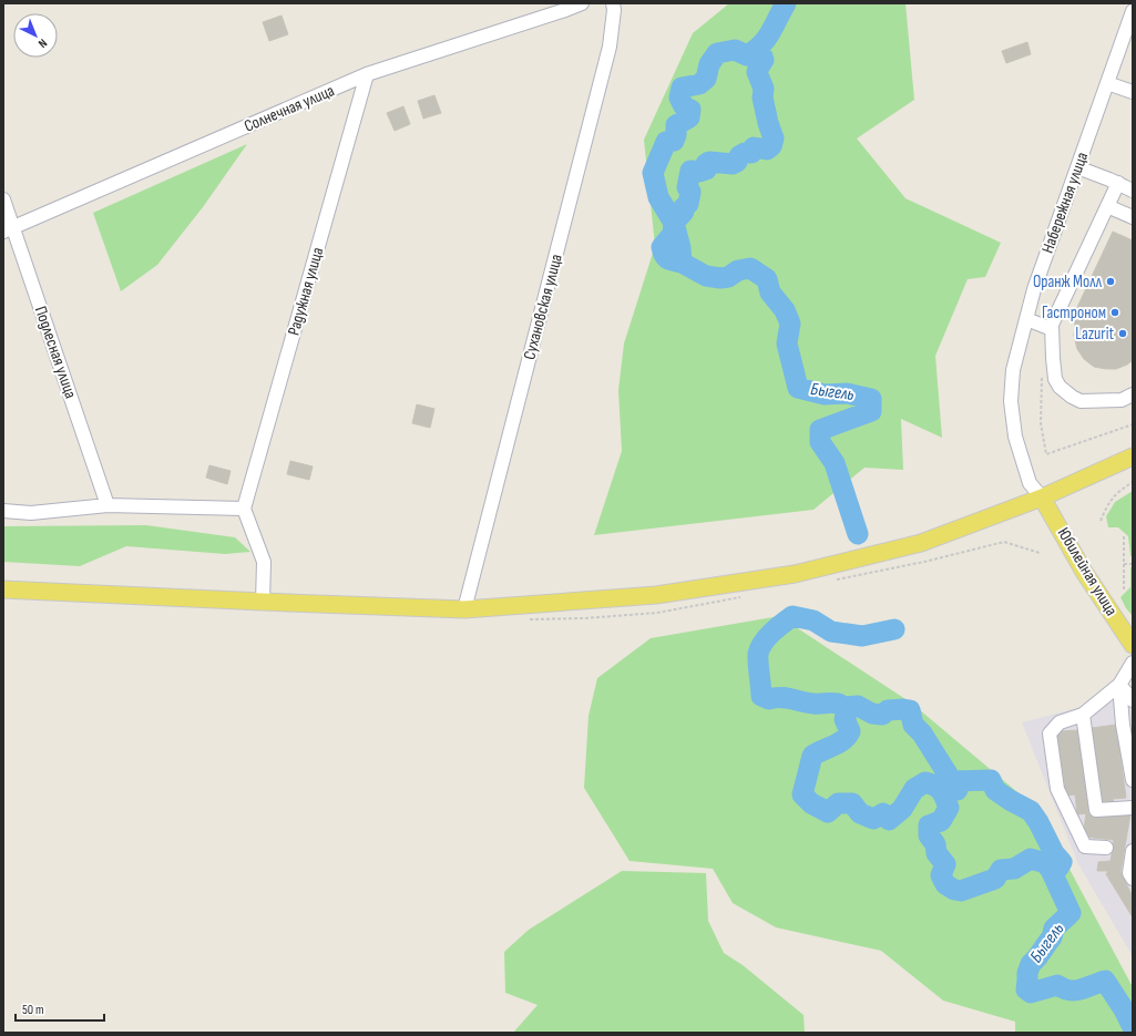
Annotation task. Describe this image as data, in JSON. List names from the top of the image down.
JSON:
{
  "streets": {
    "main road": ["Юбилейная улица"],
    "street": [
      "Солнечная улица",
      "Набережная улица",
      "Радужная улица",
      "Сухановская улица",
      "Подлесная улица"
    ]
  },
  "crossings": [
    ["Солнечная улица", "Радужная улица"],
    ["Солнечная улица", "Подлесная улица"],
    ["Набережная улица", "Юбилейная улица"]
  ],
  "water": ["Быгель"],
  "places": ["Оранж Молл", "Гастроном", "Lazurit"],
  "scale_bar": "50 m",
  "north": "bottom right"
}
